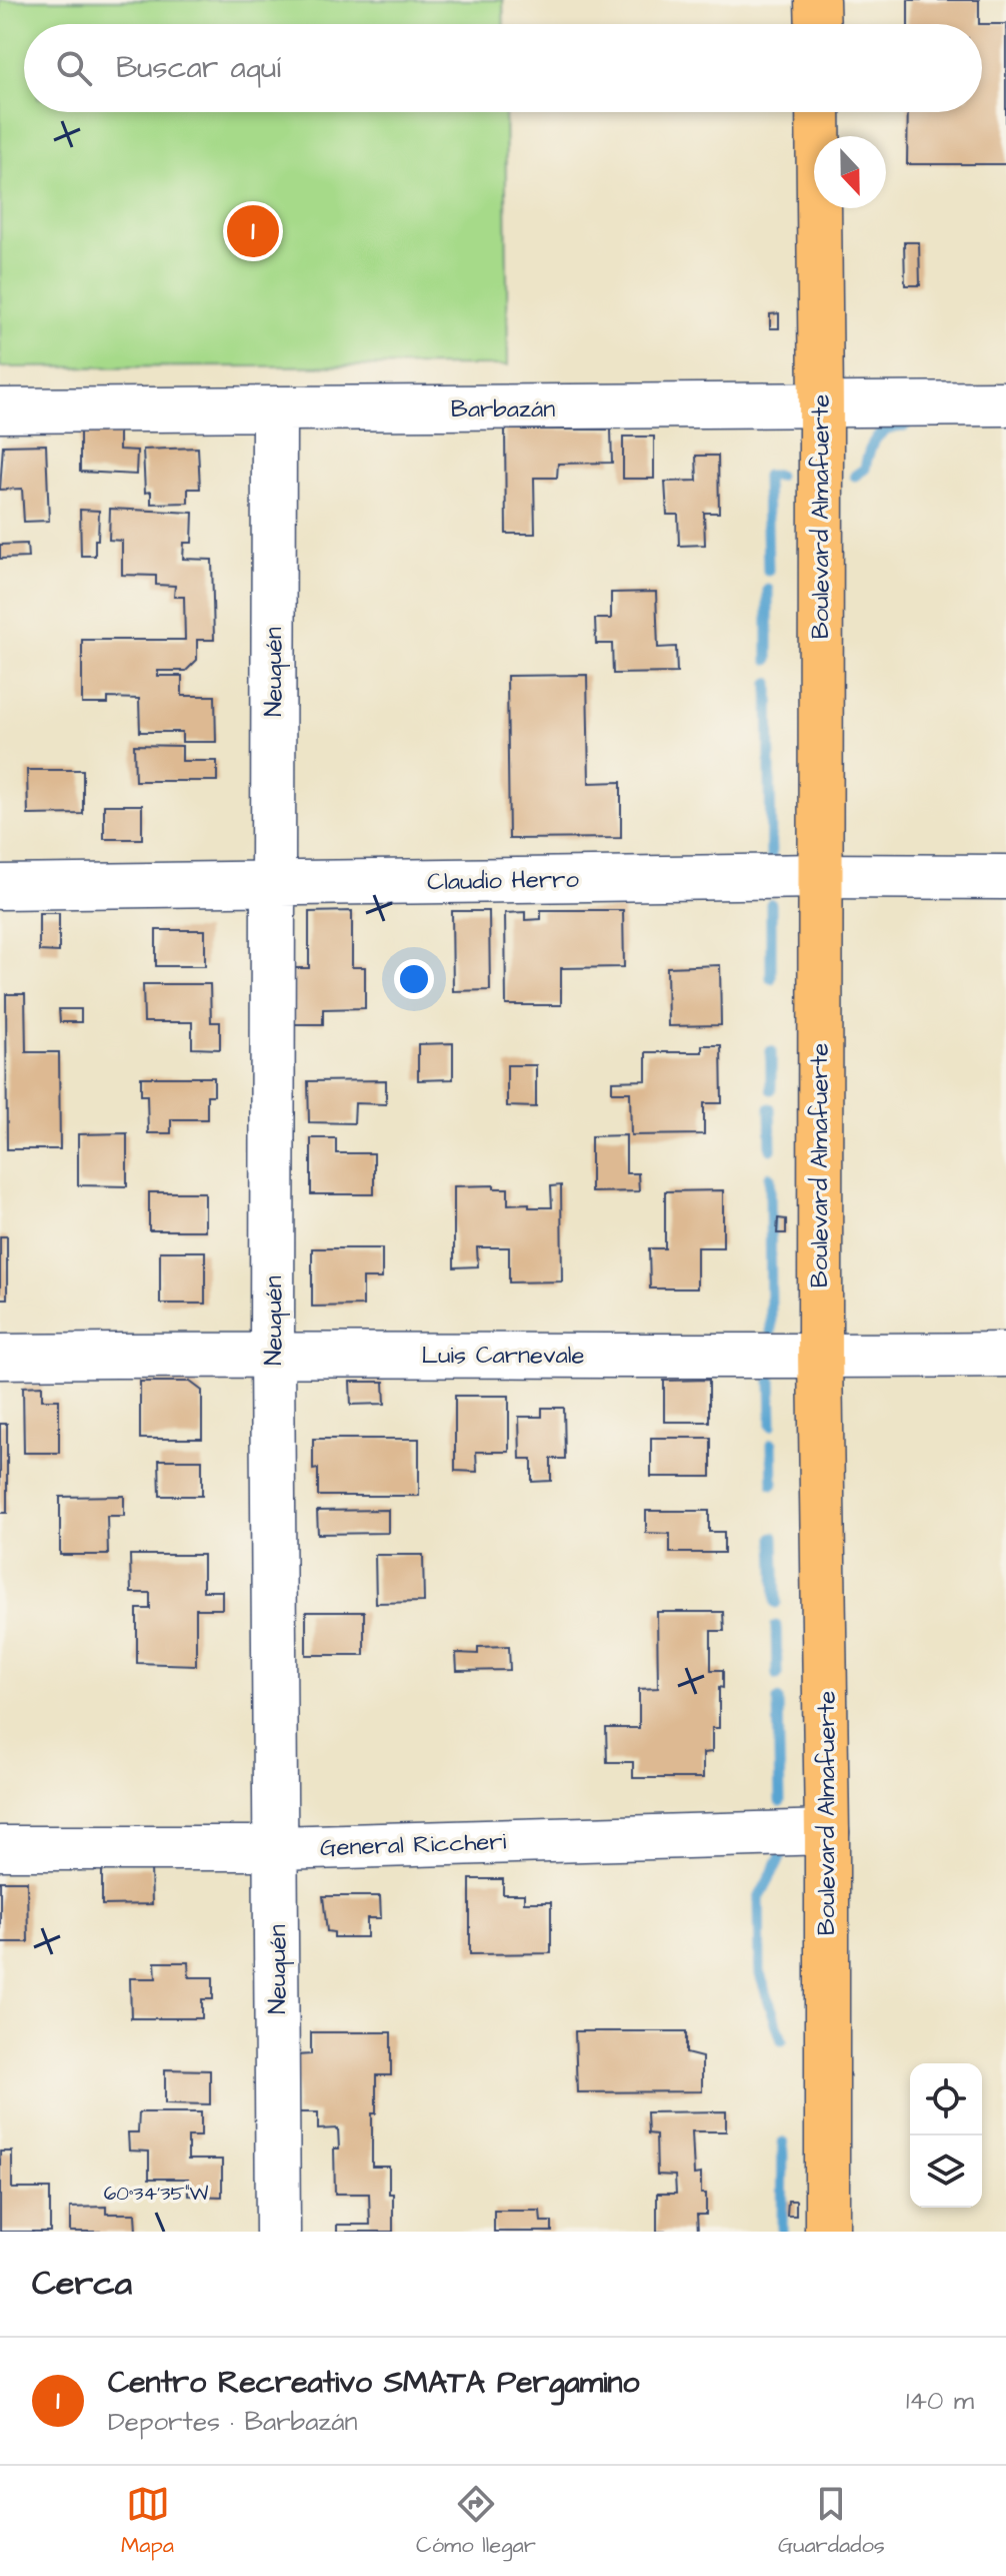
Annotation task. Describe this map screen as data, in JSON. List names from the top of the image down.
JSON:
{
  "streets": {
    "main road": ["Boulevard Almafuerte"],
    "street": [
      "Barbazán",
      "Neuquén",
      "Claudio Herro",
      "Luis Carnevale",
      "General Riccheri"
    ]
  },
  "crossings": [
    ["Barbazán", "Boulevard Almafuerte"],
    ["Barbazán", "Neuquén"],
    ["Boulevard Almafuerte", "Claudio Herro"],
    ["Boulevard Almafuerte", "Luis Carnevale"],
    ["Boulevard Almafuerte", "General Riccheri"],
    ["Neuquén", "Claudio Herro"],
    ["Neuquén", "Luis Carnevale"],
    ["Neuquén", "General Riccheri"]
  ],
  "north": "bottom",
  "page": {
    "search": "Buscar aquí",
    "pins": "1",
    "heading": "Cerca",
    "list": [
      {
        "mark": "1",
        "name": "Centro Recreativo SMATA Pergamino",
        "note": "Deportes · Barbazán",
        "value": "140 m"
      }
    ],
    "nav": ["Mapa", "Cómo llegar", "Guardados"]
  },
  "coordinates": ["60°34'35\"W"]
}
